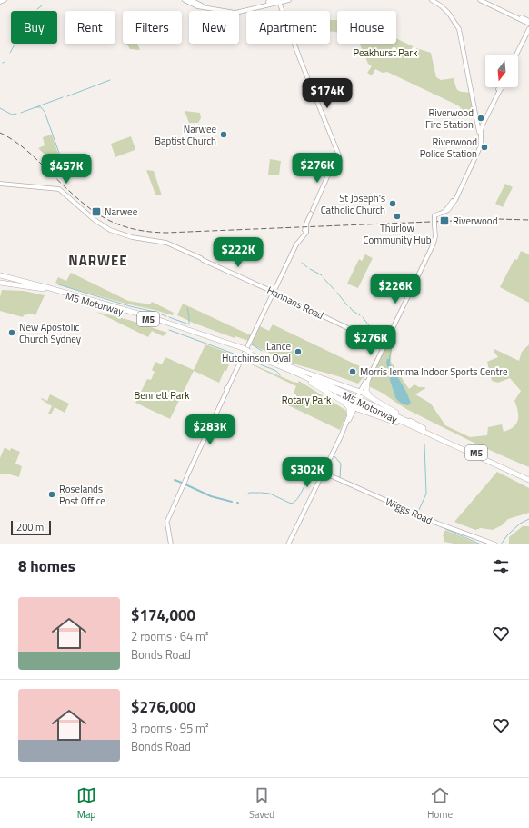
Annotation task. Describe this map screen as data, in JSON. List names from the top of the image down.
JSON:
{
  "streets": {
    "highway": ["M5 Motorway", "M5"],
    "main road": ["Hannans Road", "Wiggs Road"]
  },
  "crossings": [
    ["M5 Motorway", "M5"]
  ],
  "districts": ["NARWEE"],
  "parks": ["Peakhurst Park", "Bennett Park", "Rotary Park"],
  "places": {
    "other": [
      "Riverwood Fire Station",
      "Narwee Baptist Church",
      "Riverwood Police Station",
      "St Joseph's Catholic Church",
      "Thurlow Community Hub",
      "New Apostolic Church Sydney",
      "Lance Hutchinson Oval",
      "Morris Iemma Indoor Sports Centre",
      "Roselands Post Office"
    ],
    "transit": ["Narwee", "Riverwood"]
  },
  "scale_bar": "200 m",
  "north": "bottom",
  "page": {
    "chip": [
      "Buy",
      "Rent",
      "Filters",
      "New",
      "Apartment",
      "House"
    ],
    "price": [
      "$174K",
      "$276K",
      "$457K",
      "$222K",
      "$226K",
      "$276K",
      "$283K",
      "$302K"
    ],
    "scale": "200 m",
    "heading": "8 homes",
    "list": [
      {
        "name": "$174,000",
        "note": "2 rooms · 64 m² · Bonds Road"
      },
      {
        "name": "$276,000",
        "note": "3 rooms · 95 m² · Bonds Road"
      }
    ],
    "tabs": ["Map", "Saved", "Home"]
  }
}
